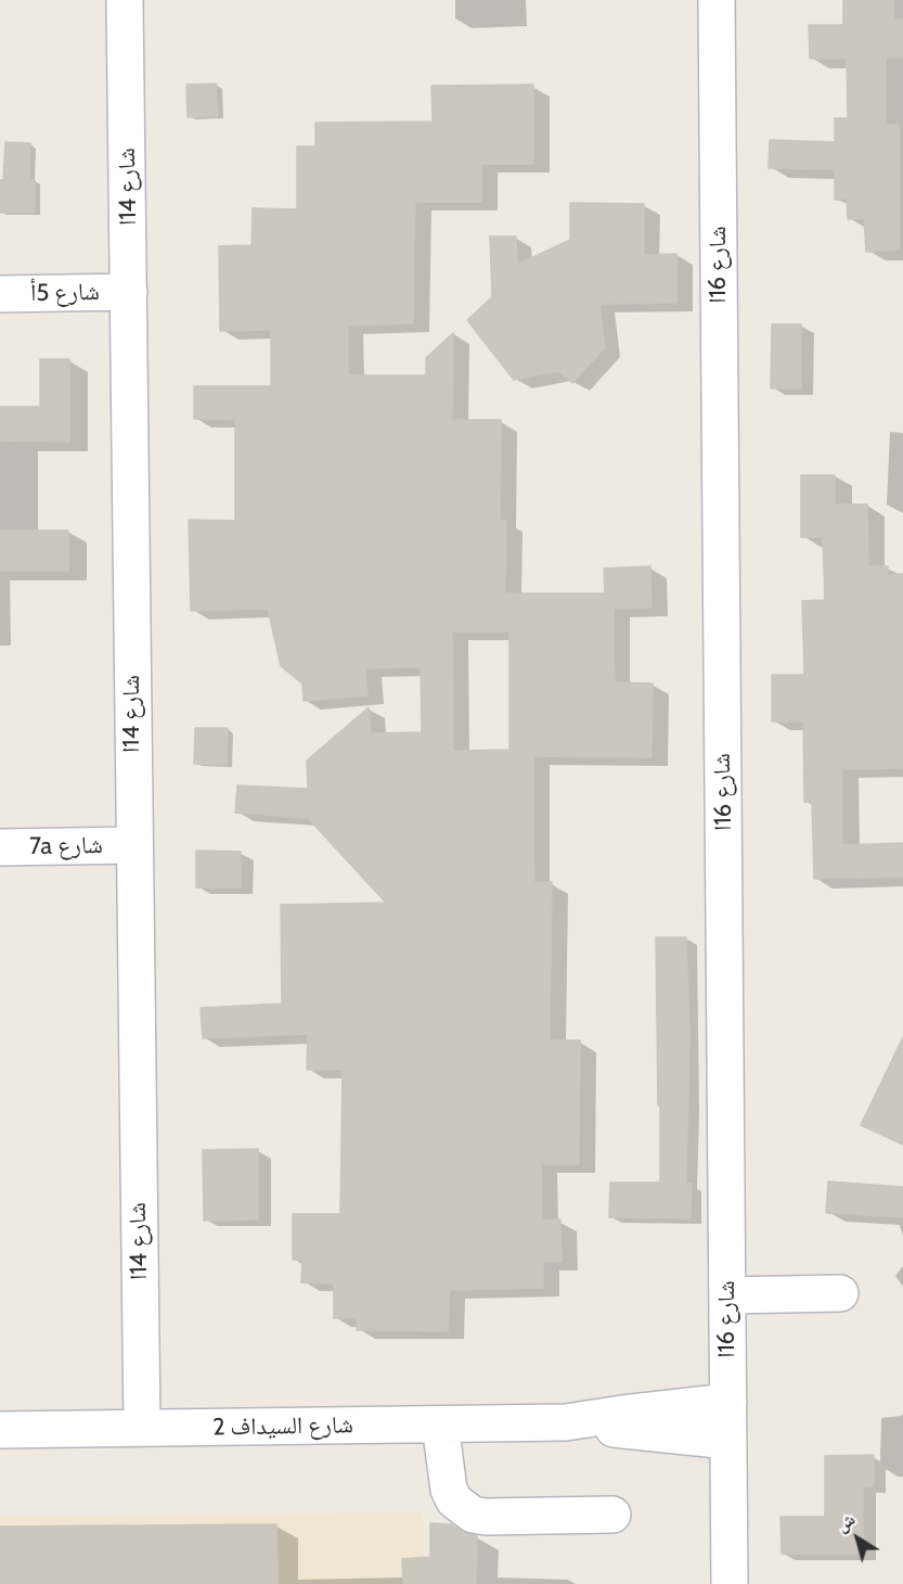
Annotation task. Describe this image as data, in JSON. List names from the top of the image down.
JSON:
{
  "streets": {
    "street": [
      "شارع 14ا",
      "شارع 16ا",
      "شارع 5أ",
      "7a شارع",
      "شارع السيداف 2"
    ]
  },
  "crossings": [
    ["شارع 14ا", "شارع 5أ"],
    ["شارع 14ا", "7a شارع"],
    ["شارع 14ا", "شارع السيداف 2"],
    ["شارع 16ا", "شارع السيداف 2"]
  ],
  "north": "top left"
}
